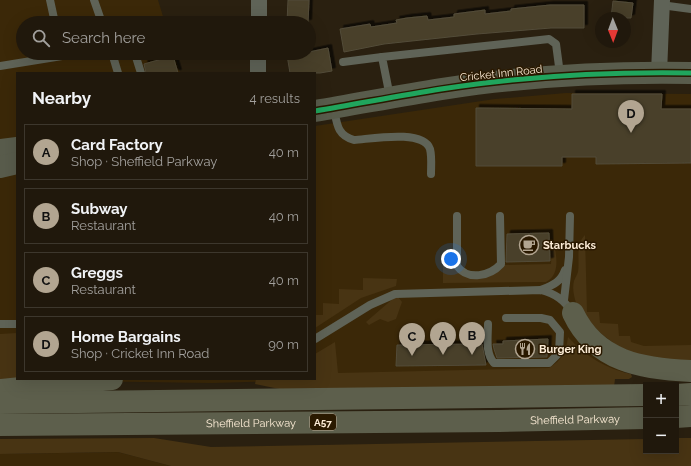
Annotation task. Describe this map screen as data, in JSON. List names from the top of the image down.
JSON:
{
  "streets": {
    "highway": ["Sheffield Parkway", "A57"],
    "street": ["Cricket Inn Road"]
  },
  "places": {
    "cafe": ["Starbucks"],
    "restaurant": ["Burger King"]
  },
  "north": "bottom",
  "page": {
    "search": "Search here",
    "heading": ["Nearby", "4 results"],
    "pins": [
      "D",
      "A",
      "B",
      "C"
    ],
    "list": [
      {
        "mark": "A",
        "name": "Card Factory",
        "note": "Shop · Sheffield Parkway",
        "value": "40 m"
      },
      {
        "mark": "B",
        "name": "Subway",
        "note": "Restaurant",
        "value": "40 m"
      },
      {
        "mark": "C",
        "name": "Greggs",
        "note": "Restaurant",
        "value": "40 m"
      },
      {
        "mark": "D",
        "name": "Home Bargains",
        "note": "Shop · Cricket Inn Road",
        "value": "90 m"
      }
    ],
    "map_buttons": ["+", "−"]
  }
}
